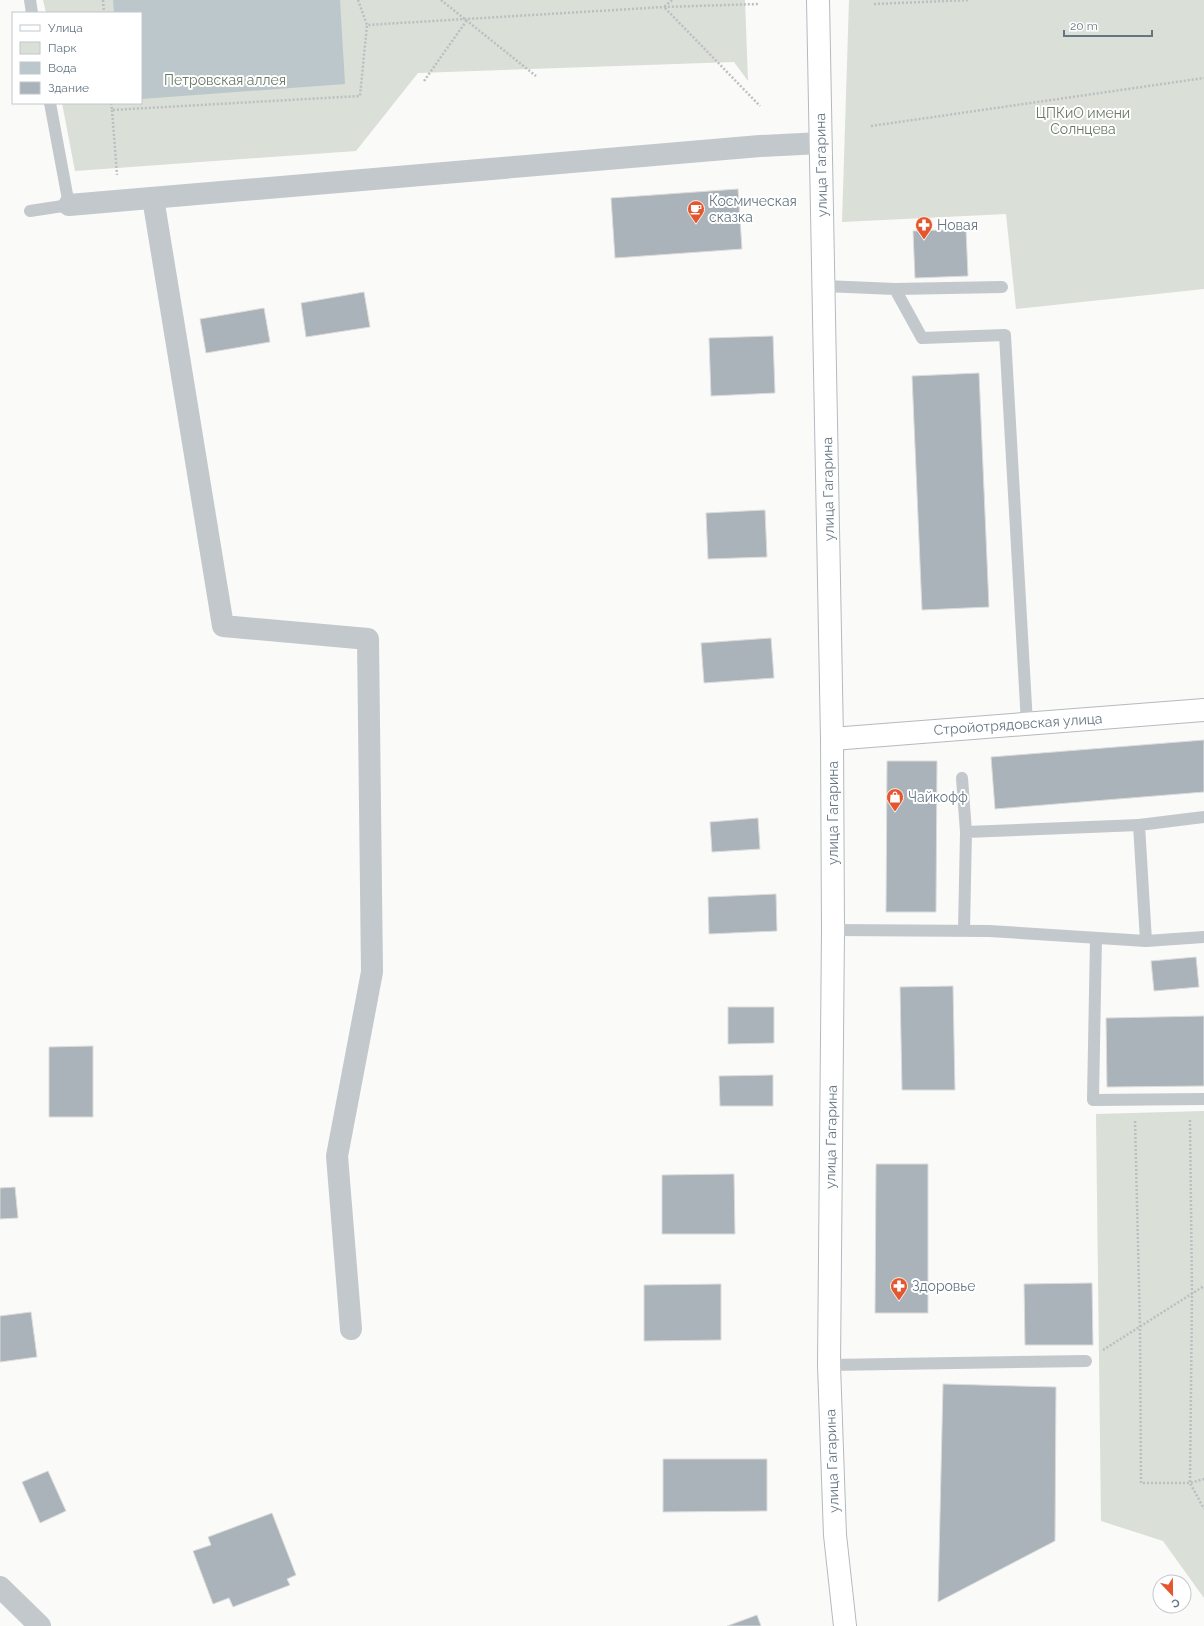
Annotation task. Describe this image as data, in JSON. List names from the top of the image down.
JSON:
{
  "streets": {
    "main road": ["улица Гагарина", "Стройотрядовская улица"]
  },
  "crossings": [
    ["улица Гагарина", "Стройотрядовская улица"]
  ],
  "parks": ["Петровская аллея", "ЦПКиО имени Солнцева"],
  "places": {
    "cafe": ["Космическая сказка"],
    "pharmacy": ["Новая", "Здоровье"],
    "shop": ["Чайкофф"]
  },
  "legend": [
    "Улица",
    "Парк",
    "Вода",
    "Здание"
  ],
  "scale_bar": "20 m",
  "north": "bottom"
}
